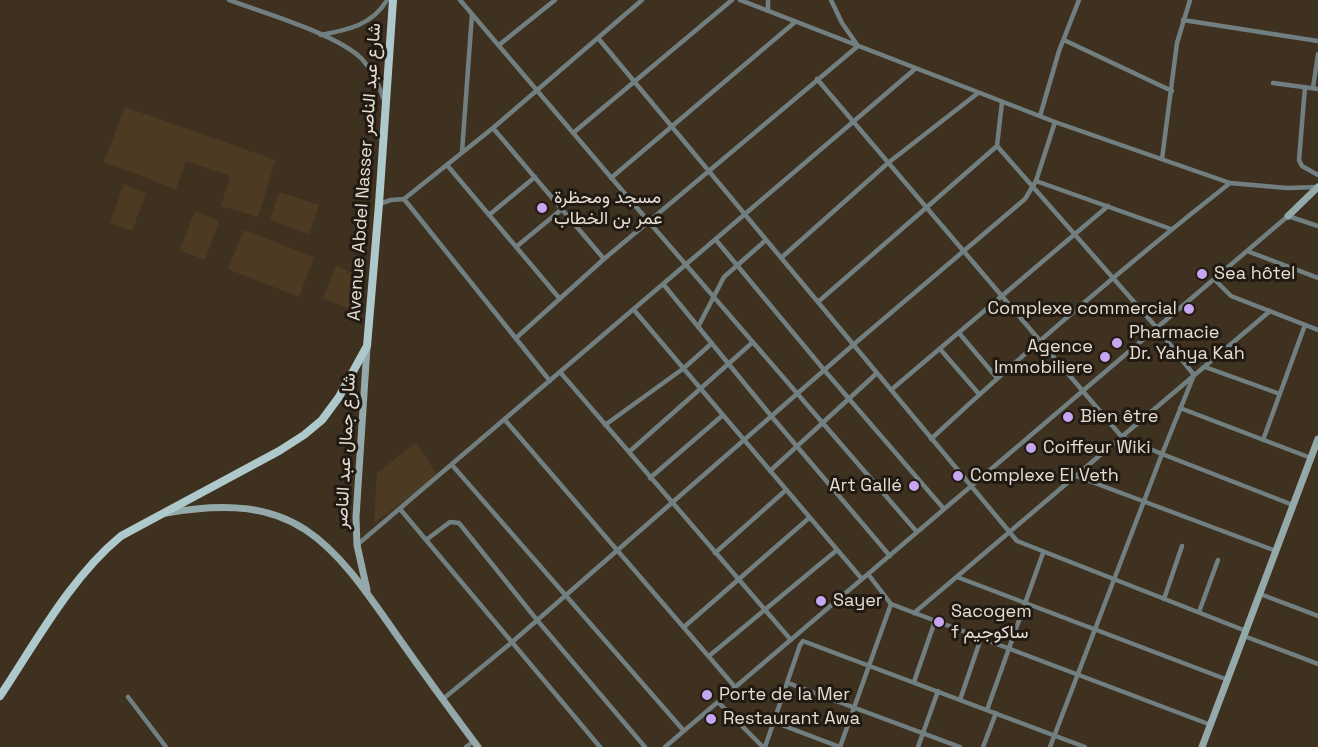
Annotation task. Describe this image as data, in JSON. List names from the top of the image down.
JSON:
{
  "streets": {
    "main road": ["Avenue Abdel Nasser شارع عبد الناصر", "شارع جمال عبد الناصر"]
  },
  "crossings": [
    ["Avenue Abdel Nasser شارع عبد الناصر", "شارع جمال عبد الناصر"]
  ],
  "places": [
    "مسجد ومحظرة عمر بن الخطاب",
    "Sea hôtel",
    "Complexe commercial",
    "Pharmacie Dr. Yahya Kah",
    "Agence Immobiliere",
    "Bien être",
    "Coiffeur Wiki",
    "Complexe El Veth",
    "Art Gallé",
    "Sayer",
    "Sacogem f ساكوجيم",
    "Porte de la Mer",
    "Restaurant Awa"
  ]
}
